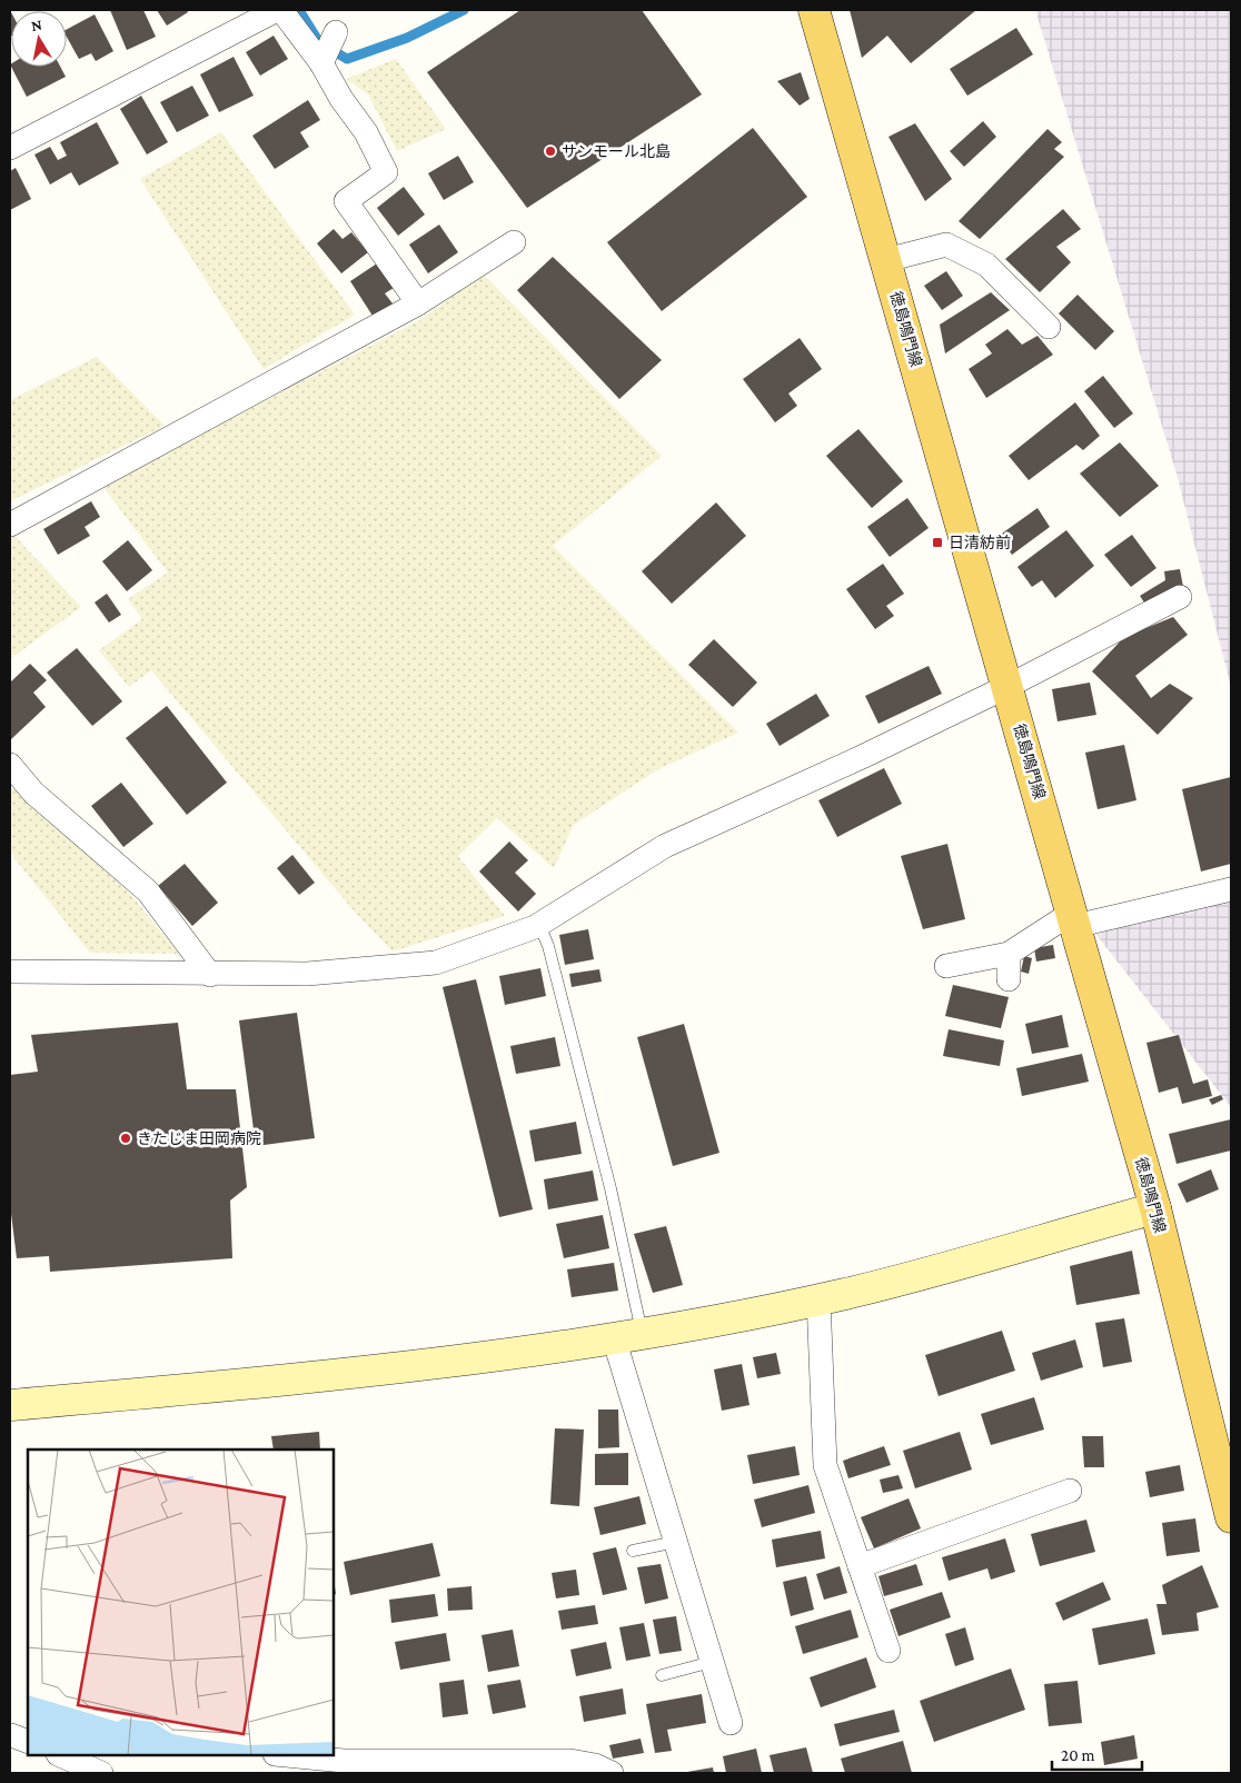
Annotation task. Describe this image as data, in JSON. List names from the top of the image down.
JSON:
{
  "streets": {
    "main road": ["徳島鳴門線"]
  },
  "places": {
    "other": ["サンモール北島", "きたじま田岡病院"],
    "transit": ["日清紡前"]
  },
  "scale_bar": "20 m",
  "north": "top"
}
